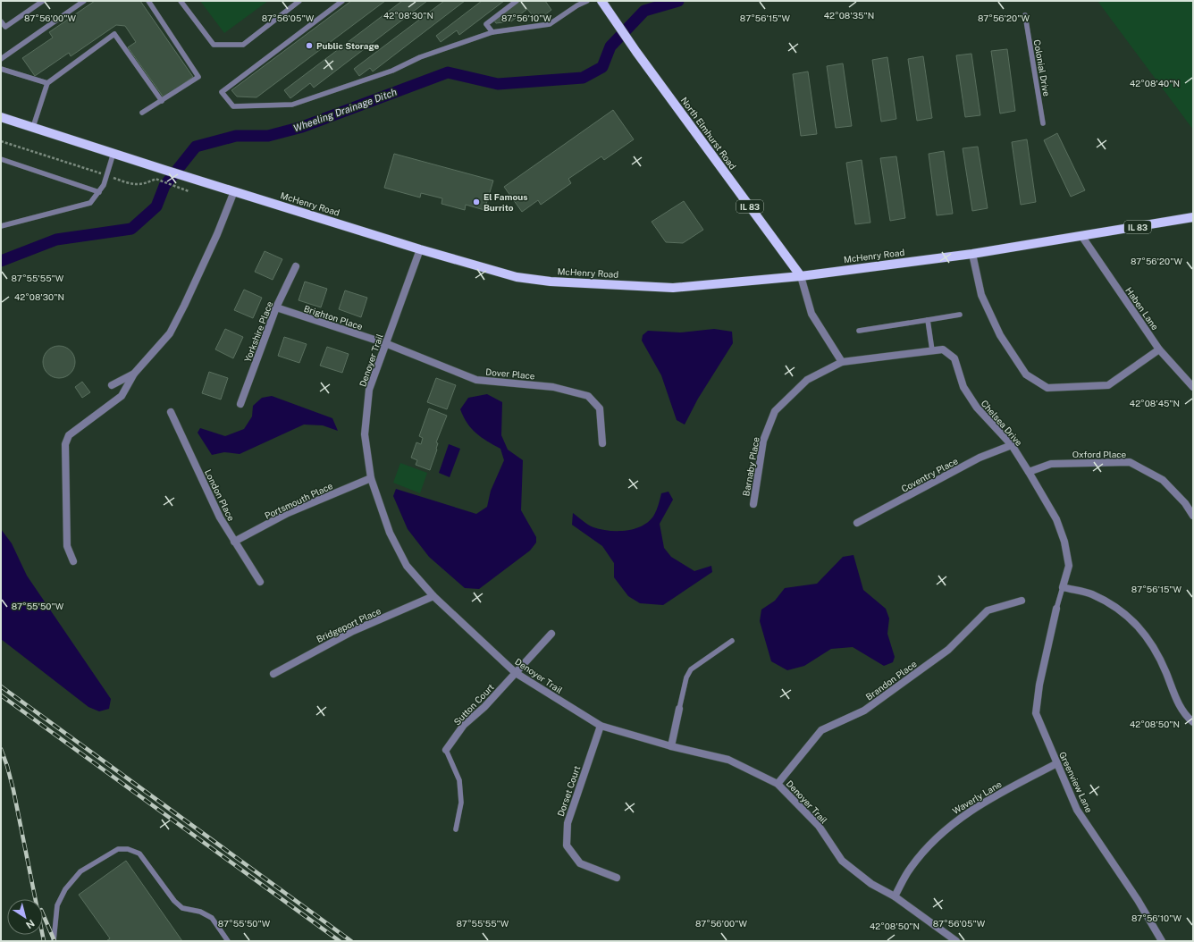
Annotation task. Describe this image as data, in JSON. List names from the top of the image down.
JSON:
{
  "streets": {
    "main road": ["North Elmhurst Road", "McHenry Road", "IL 83"],
    "street": [
      "Haben Lane",
      "Brighton Place",
      "Yorkshire Place",
      "Denoyer Trail",
      "Dover Place",
      "Chelsea Drive",
      "Oxford Place",
      "Barnaby Place",
      "Coventry Place",
      "London Place",
      "Portsmouth Place",
      "Bridgeport Place",
      "Brandon Place",
      "Sutton Court",
      "Greenview Lane",
      "Dorset Court",
      "Waverly Lane"
    ],
    "lane": ["Colonial Drive"]
  },
  "crossings": [
    ["North Elmhurst Road", "McHenry Road"],
    ["McHenry Road", "Haben Lane"],
    ["McHenry Road", "Denoyer Trail"],
    ["Brighton Place", "Yorkshire Place"],
    ["Brighton Place", "Denoyer Trail"],
    ["Brighton Place", "Dover Place"],
    ["Denoyer Trail", "Dover Place"],
    ["Denoyer Trail", "Portsmouth Place"],
    ["Denoyer Trail", "Bridgeport Place"],
    ["Denoyer Trail", "Brandon Place"],
    ["Denoyer Trail", "Sutton Court"],
    ["Denoyer Trail", "Dorset Court"],
    ["Denoyer Trail", "Waverly Lane"],
    ["Chelsea Drive", "Oxford Place"],
    ["Chelsea Drive", "Barnaby Place"],
    ["Chelsea Drive", "Coventry Place"],
    ["Chelsea Drive", "Greenview Lane"],
    ["London Place", "Portsmouth Place"],
    ["Greenview Lane", "Waverly Lane"]
  ],
  "water": ["Wheeling Drainage Ditch"],
  "places": ["Public Storage", "El Famous Burrito"],
  "north": "bottom right",
  "coordinates": [
    "42°08'30\"N",
    "42°08'35\"N",
    "87°56'00\"W",
    "87°56'05\"W",
    "87°56'10\"W",
    "87°56'15\"W",
    "87°56'20\"W",
    "42°08'40\"N",
    "87°55'55\"W",
    "42°08'45\"N",
    "87°55'50\"W",
    "42°08'50\"N"
  ]
}
